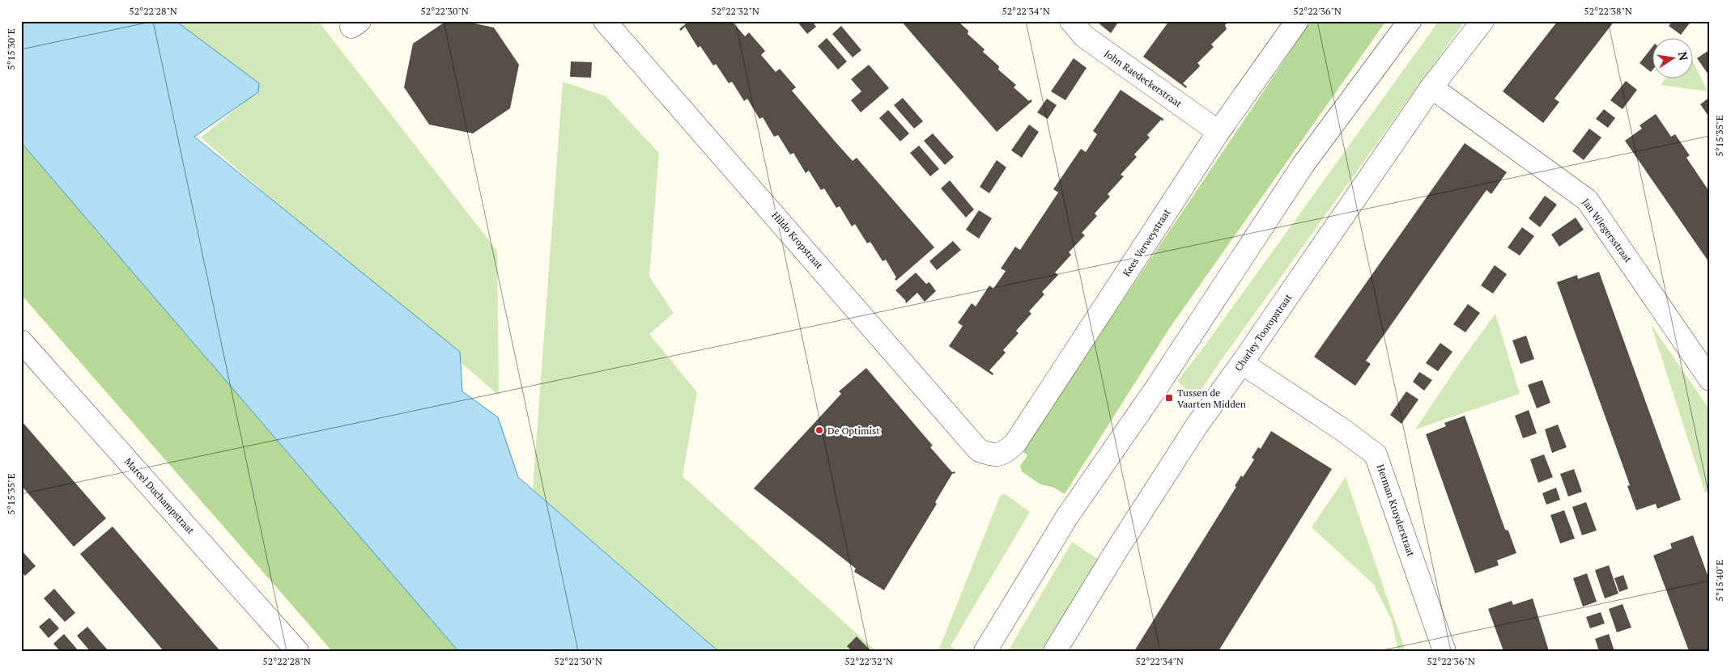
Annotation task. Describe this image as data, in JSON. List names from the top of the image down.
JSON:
{
  "streets": {
    "street": [
      "John Raedeckerstraat",
      "Jan Wiegersstraat",
      "Hildo Kropstraat",
      "Kees Verweystraat",
      "Charley Tooropstraat",
      "Marcel Duchampstraat",
      "Herman Kruyderstraat"
    ]
  },
  "crossings": [
    ["John Raedeckerstraat", "Kees Verweystraat"],
    ["Jan Wiegersstraat", "Charley Tooropstraat"],
    ["Hildo Kropstraat", "Kees Verweystraat"],
    ["Charley Tooropstraat", "Herman Kruyderstraat"]
  ],
  "places": {
    "transit": ["Tussen de Vaarten Midden"],
    "other": ["De Optimist"]
  },
  "north": "right",
  "coordinates": [
    "52°22'28\"N",
    "52°22'30\"N",
    "52°22'32\"N",
    "52°22'34\"N",
    "52°22'36\"N",
    "52°22'38\"N",
    "5°15'30\"E",
    "5°15'35\"E",
    "5°15'40\"E"
  ]
}
